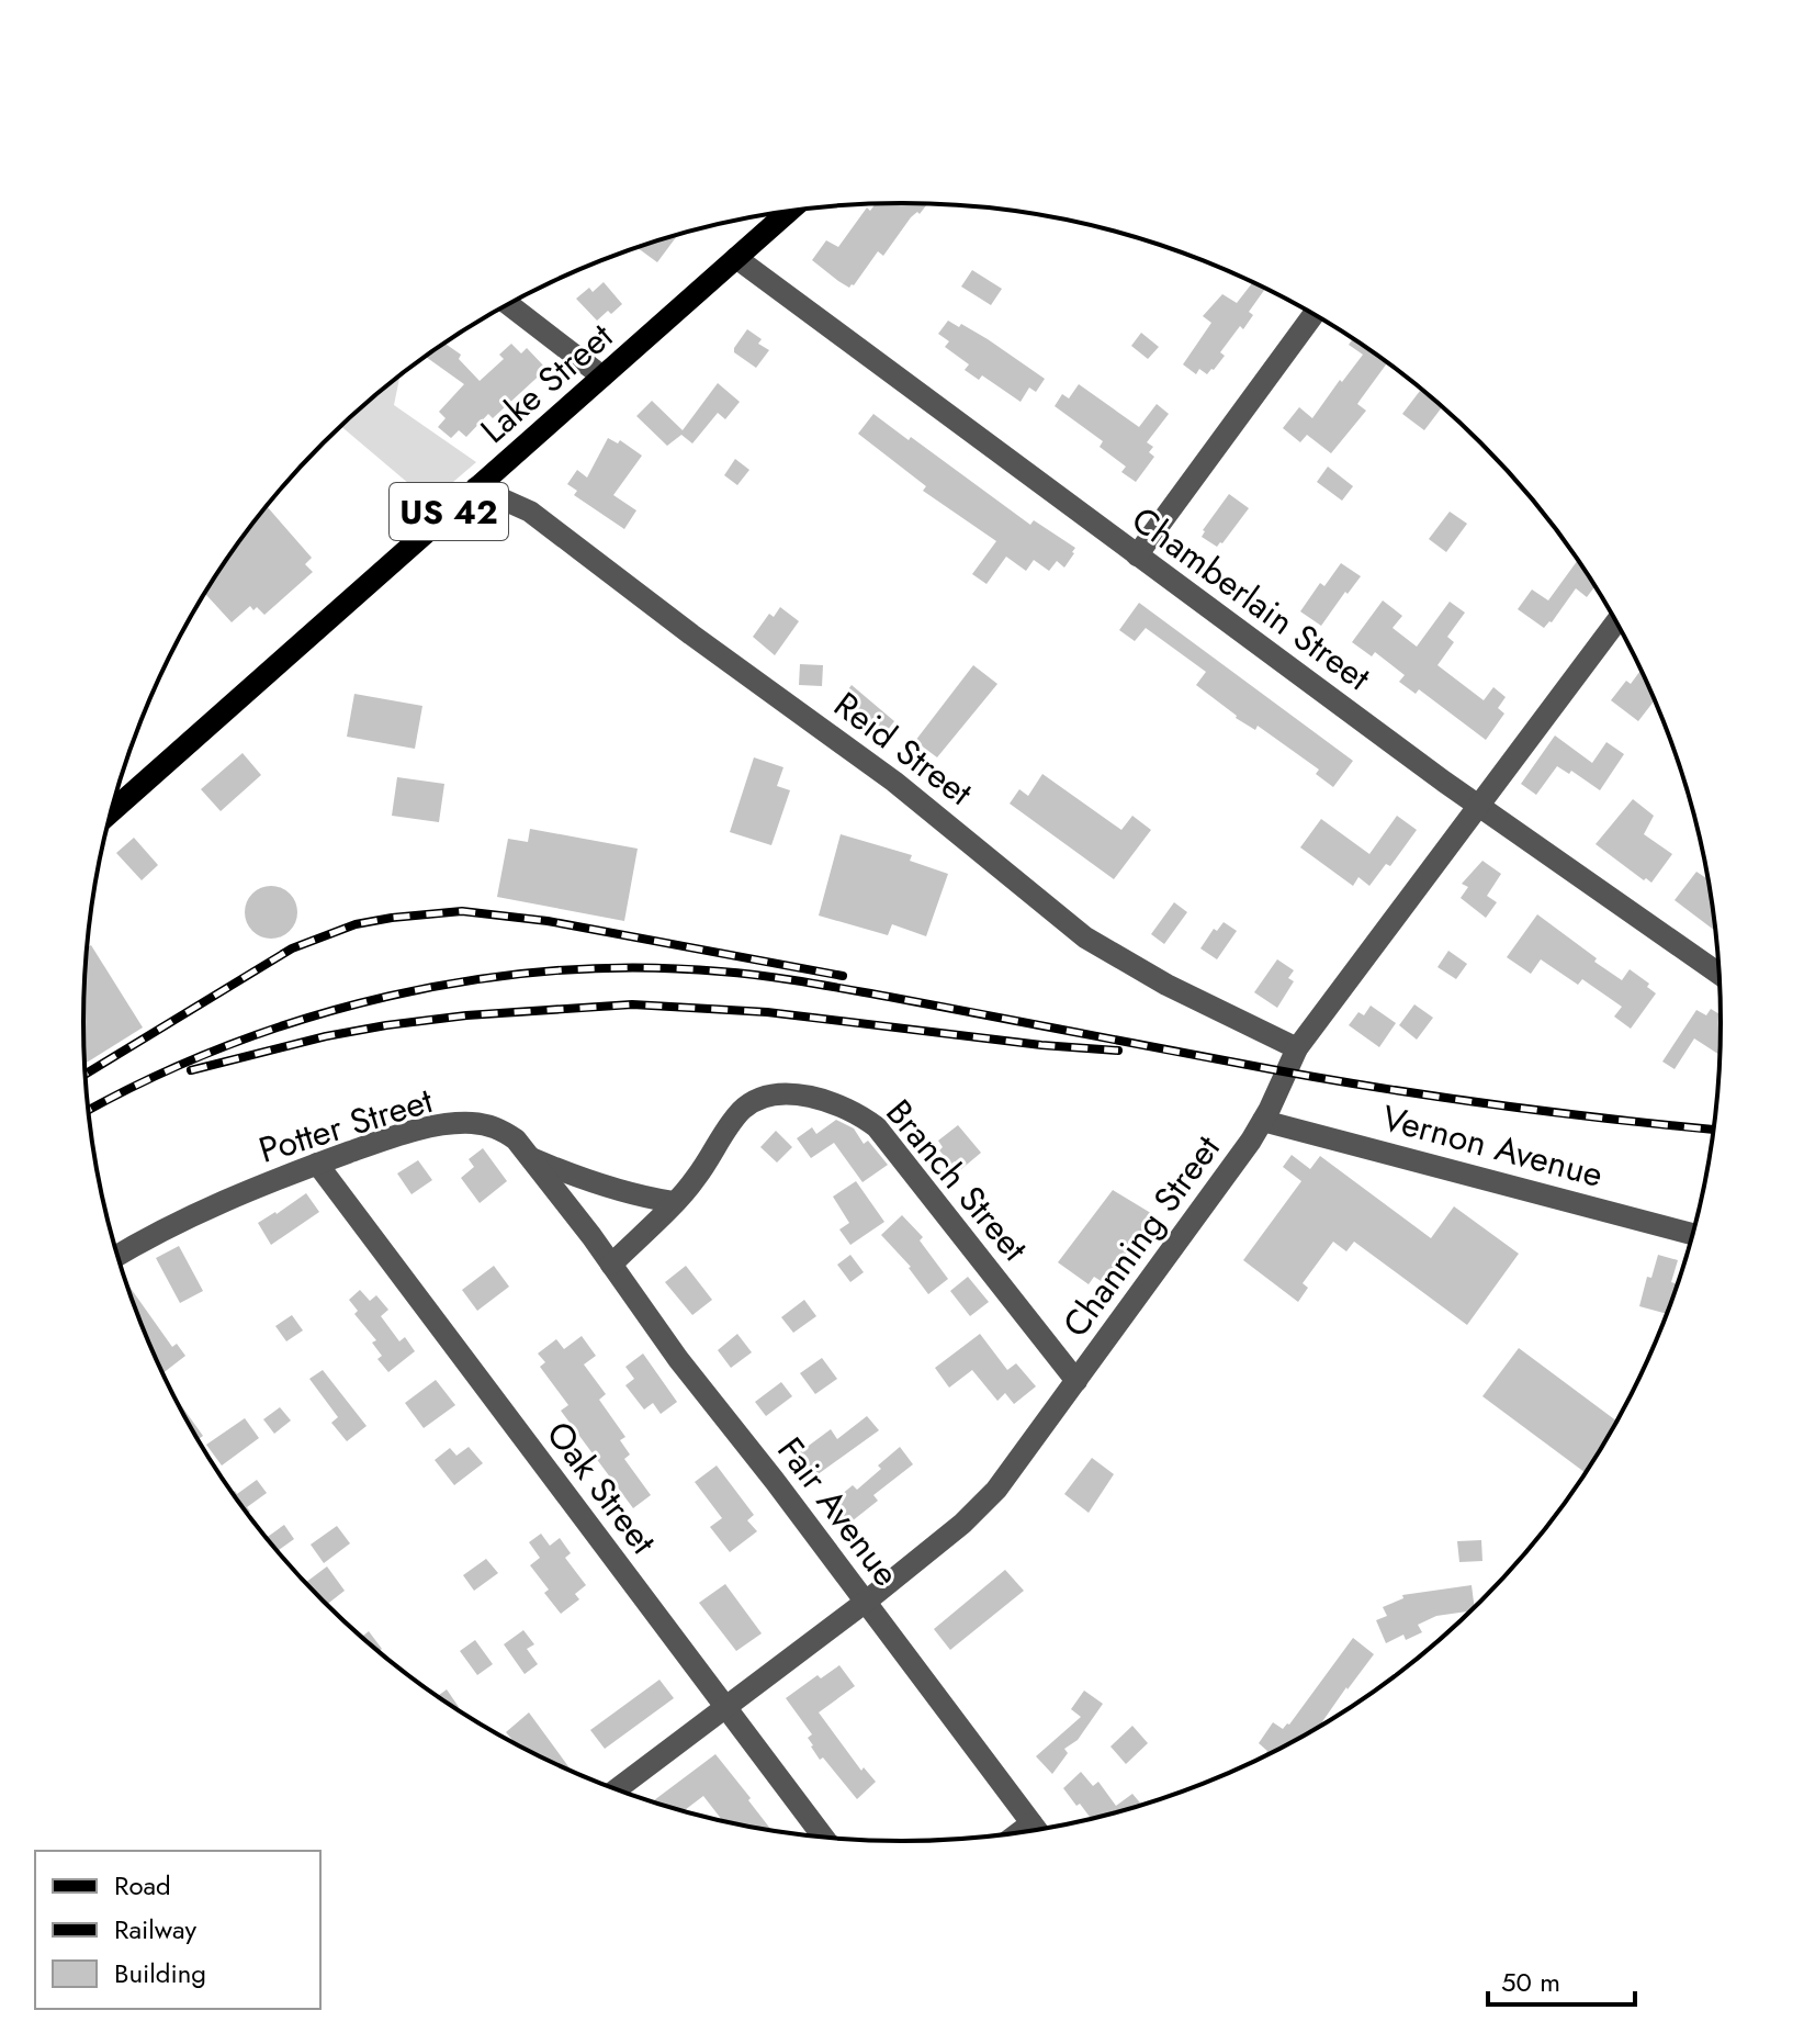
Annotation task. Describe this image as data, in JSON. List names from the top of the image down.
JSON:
{
  "streets": {
    "main road": ["Lake Street", "US 42"],
    "street": [
      "Chamberlain Street",
      "Reid Street",
      "Potter Street",
      "Vernon Avenue",
      "Branch Street",
      "Channing Street",
      "Oak Street",
      "Fair Avenue"
    ]
  },
  "crossings": [
    ["Lake Street", "Chamberlain Street"],
    ["Lake Street", "Reid Street"],
    ["Chamberlain Street", "Channing Street"],
    ["Reid Street", "Channing Street"],
    ["Potter Street", "Oak Street"],
    ["Potter Street", "Fair Avenue"],
    ["Vernon Avenue", "Channing Street"],
    ["Branch Street", "Channing Street"],
    ["Branch Street", "Fair Avenue"],
    ["Channing Street", "Oak Street"],
    ["Channing Street", "Fair Avenue"]
  ],
  "legend": ["Road", "Railway", "Building"],
  "scale_bar": "50 m"
}
